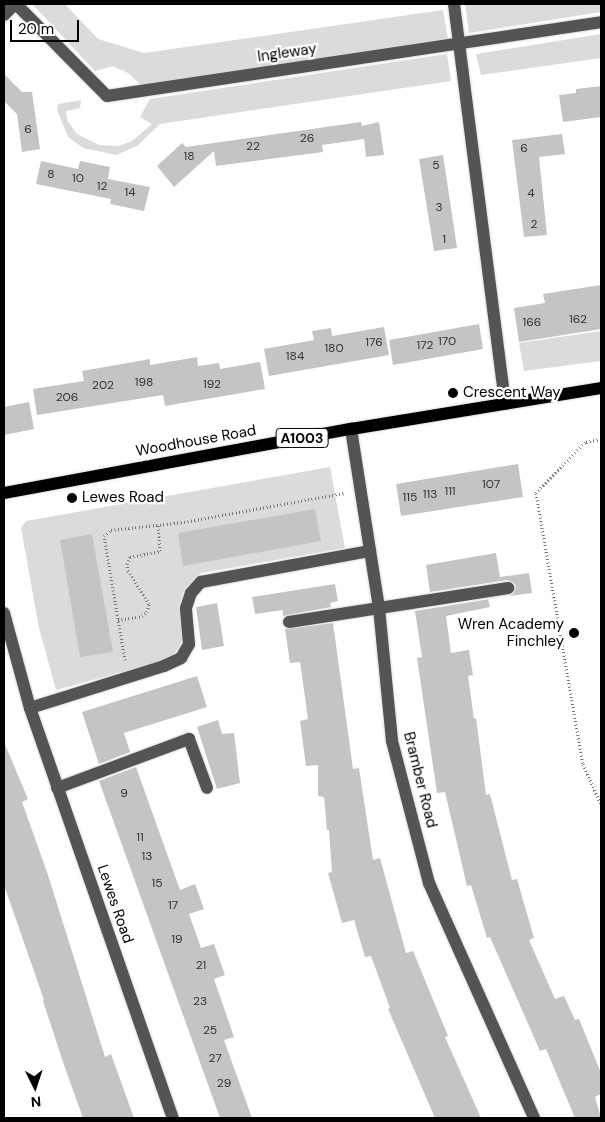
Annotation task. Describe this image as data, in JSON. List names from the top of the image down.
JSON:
{
  "streets": {
    "main road": ["A1003", "Woodhouse Road"],
    "street": ["Ingleway", "Bramber Road", "Lewes Road"]
  },
  "crossings": [
    ["Woodhouse Road", "Bramber Road"]
  ],
  "places": ["Crescent Way", "Lewes Road", "Wren Academy Finchley"],
  "house_numbers": [
    "6",
    "26",
    "22",
    "6",
    "18",
    "5",
    "8",
    "10",
    "12",
    "14",
    "4",
    "3",
    "2",
    "1",
    "162",
    "166",
    "170",
    "176",
    "172",
    "180",
    "184",
    "198",
    "192",
    "202",
    "206",
    "107",
    "111",
    "113",
    "115",
    "9",
    "11",
    "13",
    "15",
    "17",
    "19",
    "21",
    "23",
    "25",
    "27",
    "29"
  ],
  "scale_bar": "20 m",
  "north": "bottom"
}
